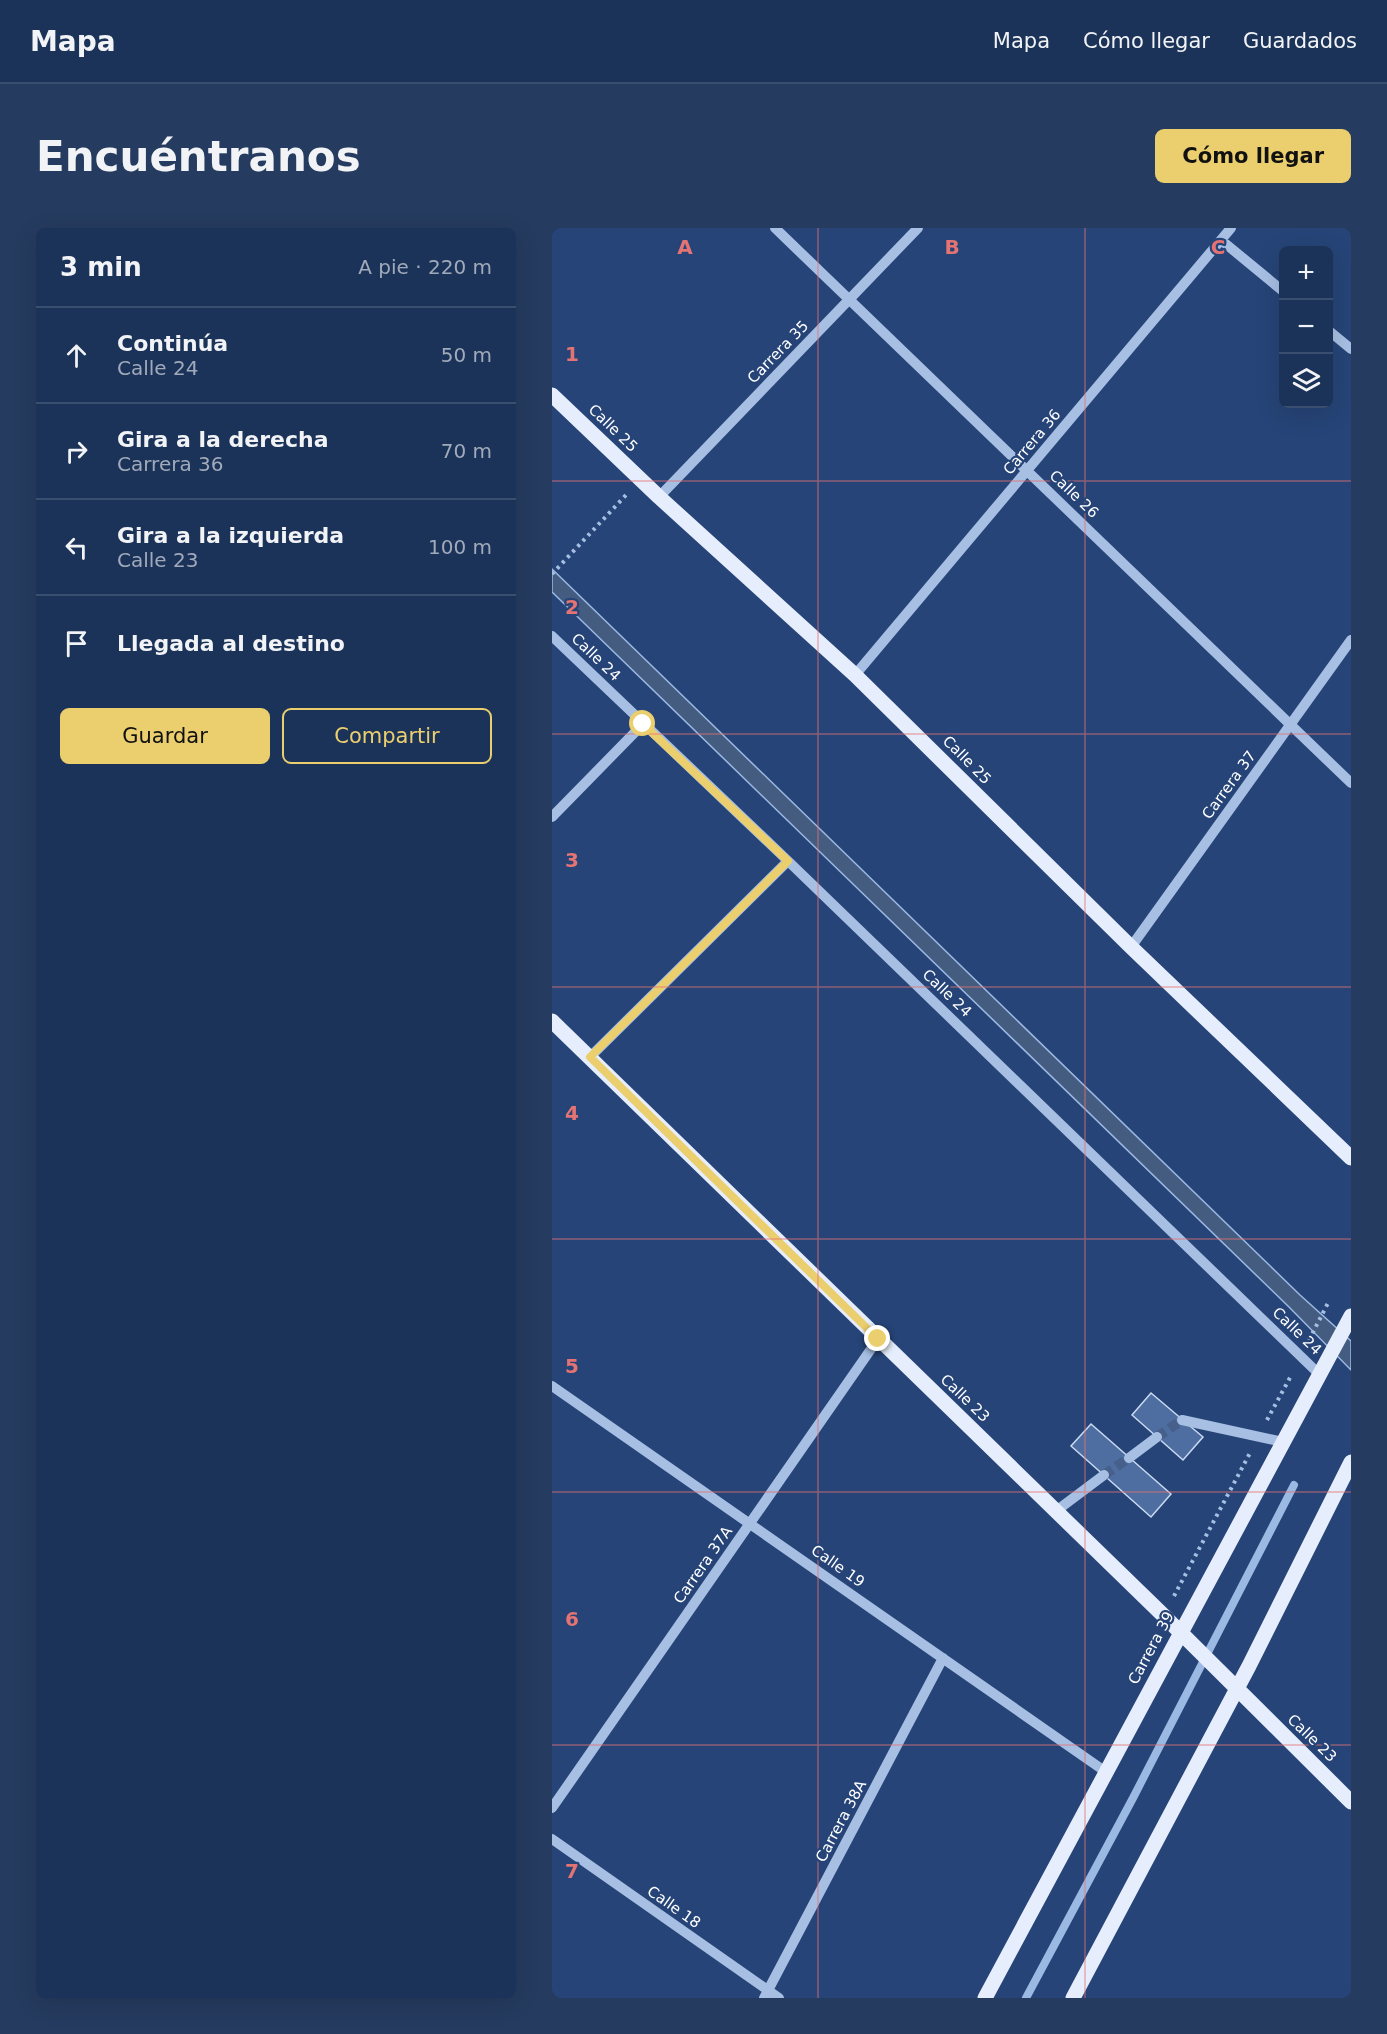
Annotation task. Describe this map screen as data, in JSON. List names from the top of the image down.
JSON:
{
  "streets": {
    "main road": ["Calle 25", "Calle 23", "Carrera 39"],
    "street": [
      "Carrera 35",
      "Carrera 36",
      "Calle 26",
      "Calle 24",
      "Carrera 37",
      "Carrera 37A",
      "Calle 19",
      "Carrera 38A",
      "Calle 18"
    ]
  },
  "crossings": [
    ["Carrera 35", "Calle 25"],
    ["Carrera 35", "Calle 26"],
    ["Calle 25", "Carrera 36"],
    ["Calle 25", "Carrera 37"],
    ["Carrera 36", "Calle 26"],
    ["Calle 26", "Carrera 37"],
    ["Calle 24", "Carrera 39"],
    ["Calle 23", "Carrera 37A"],
    ["Calle 23", "Carrera 39"],
    ["Carrera 37A", "Calle 19"],
    ["Calle 19", "Carrera 39"],
    ["Calle 19", "Carrera 38A"],
    ["Carrera 38A", "Calle 18"]
  ],
  "page": {
    "header": "Mapa",
    "nav": ["Mapa", "Cómo llegar", "Guardados"],
    "buttons": [
      "Cómo llegar",
      ["Guardar", "Compartir"]
    ],
    "title": "Encuéntranos",
    "heading": ["3 min", "A pie · 220 m"],
    "map_buttons": ["+", "−"],
    "list": [
      ["Continúa", "Calle 24", "50 m"],
      ["Gira a la derecha", "Carrera 36", "70 m"],
      ["Gira a la izquierda", "Calle 23", "100 m"],
      "Llegada al destino"
    ]
  },
  "grid": {
    "columns": ["A", "B", "C"],
    "rows": [
      "1",
      "2",
      "3",
      "4",
      "5",
      "6",
      "7"
    ]
  }
}
